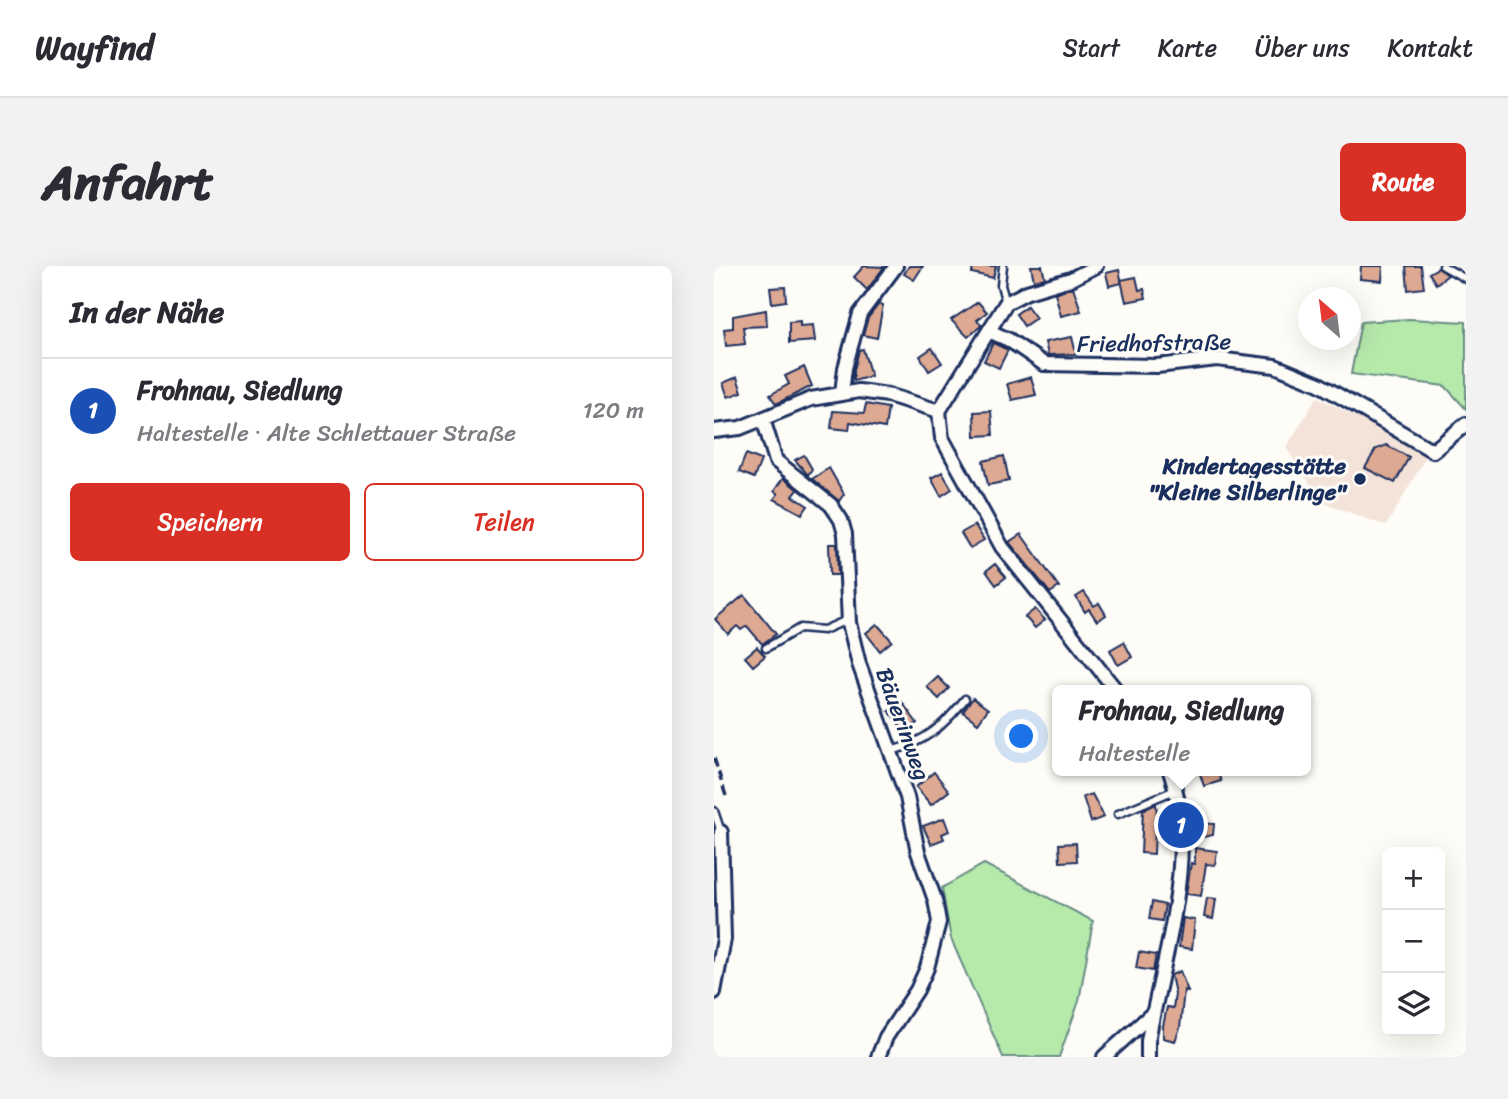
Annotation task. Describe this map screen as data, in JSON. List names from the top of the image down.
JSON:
{
  "streets": {
    "street": ["Friedhofstraße", "Bäuerinweg"]
  },
  "places": ["Kindertagesstätte \"Kleine Silberlinge\""],
  "north": "top left",
  "page": {
    "header": "Wayfind",
    "nav": [
      "Start",
      "Karte",
      "Über uns",
      "Kontakt"
    ],
    "title": "Anfahrt",
    "buttons": [
      "Route",
      ["Speichern", "Teilen"]
    ],
    "heading": "In der Nähe",
    "list": [
      {
        "mark": "1",
        "name": "Frohnau, Siedlung",
        "note": "Haltestelle · Alte Schlettauer Straße",
        "value": "120 m"
      }
    ],
    "popup": ["Frohnau, Siedlung", "Haltestelle"],
    "pins": "1",
    "map_buttons": ["+", "−"]
  }
}
